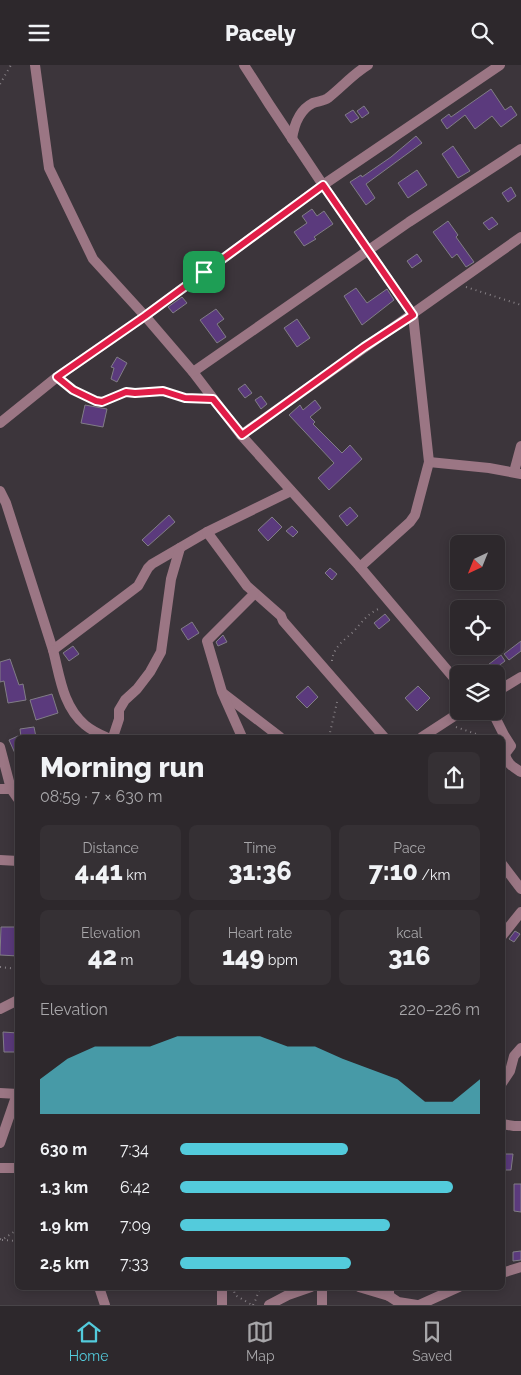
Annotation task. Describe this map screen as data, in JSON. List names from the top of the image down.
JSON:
{
  "north": "bottom left",
  "page": {
    "header": "Pacely",
    "heading": ["Morning run", "08:59 · 7 × 630 m"],
    "stats": [
      ["Distance", "4.41 km"],
      ["Time", "31:36"],
      ["Pace", "7:10 /km"],
      ["Elevation", "42 m"],
      ["Heart rate", "149 bpm"],
      ["kcal", "316"]
    ],
    "chart": ["Elevation", "220–226 m"],
    "list": [
      {
        "name": "630 m",
        "note": "7:34"
      },
      {
        "name": "1.3 km",
        "note": "6:42"
      },
      {
        "name": "1.9 km",
        "note": "7:09"
      },
      {
        "name": "2.5 km",
        "note": "7:33"
      }
    ],
    "tabs": ["Home", "Map", "Saved"]
  }
}
